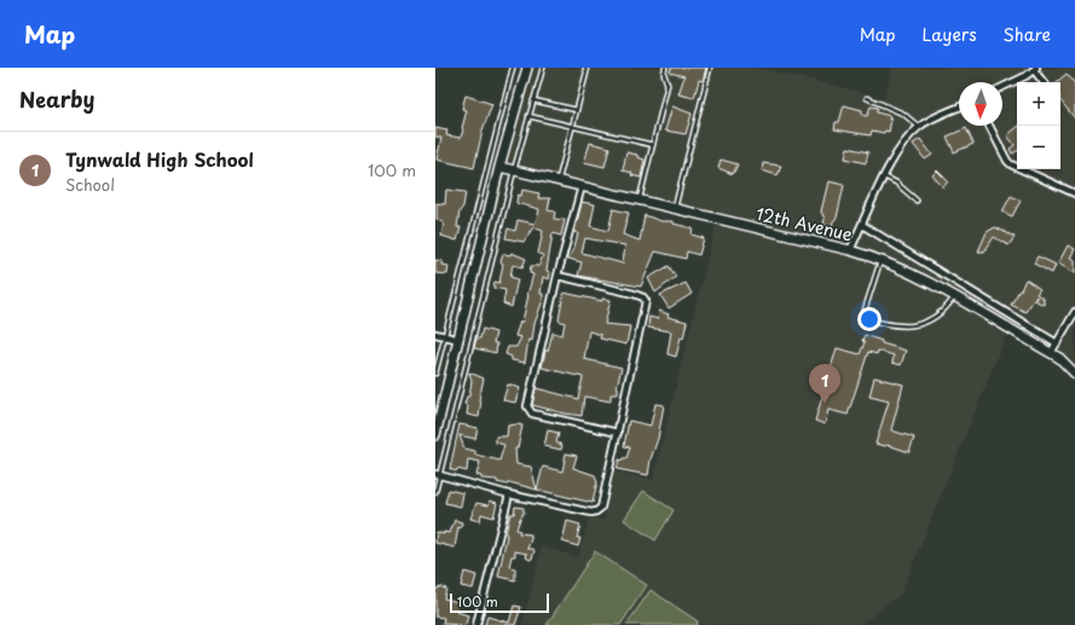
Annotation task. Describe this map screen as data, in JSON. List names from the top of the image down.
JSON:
{
  "streets": {
    "street": ["12th Avenue"]
  },
  "scale_bar": "100 m",
  "north": "bottom",
  "page": {
    "header": "Map",
    "nav": ["Map", "Layers", "Share"],
    "heading": "Nearby",
    "map_buttons": ["+", "−"],
    "list": [
      {
        "mark": "1",
        "name": "Tynwald High School",
        "note": "School",
        "value": "100 m"
      }
    ],
    "pins": "1",
    "scale": "100 m"
  }
}
